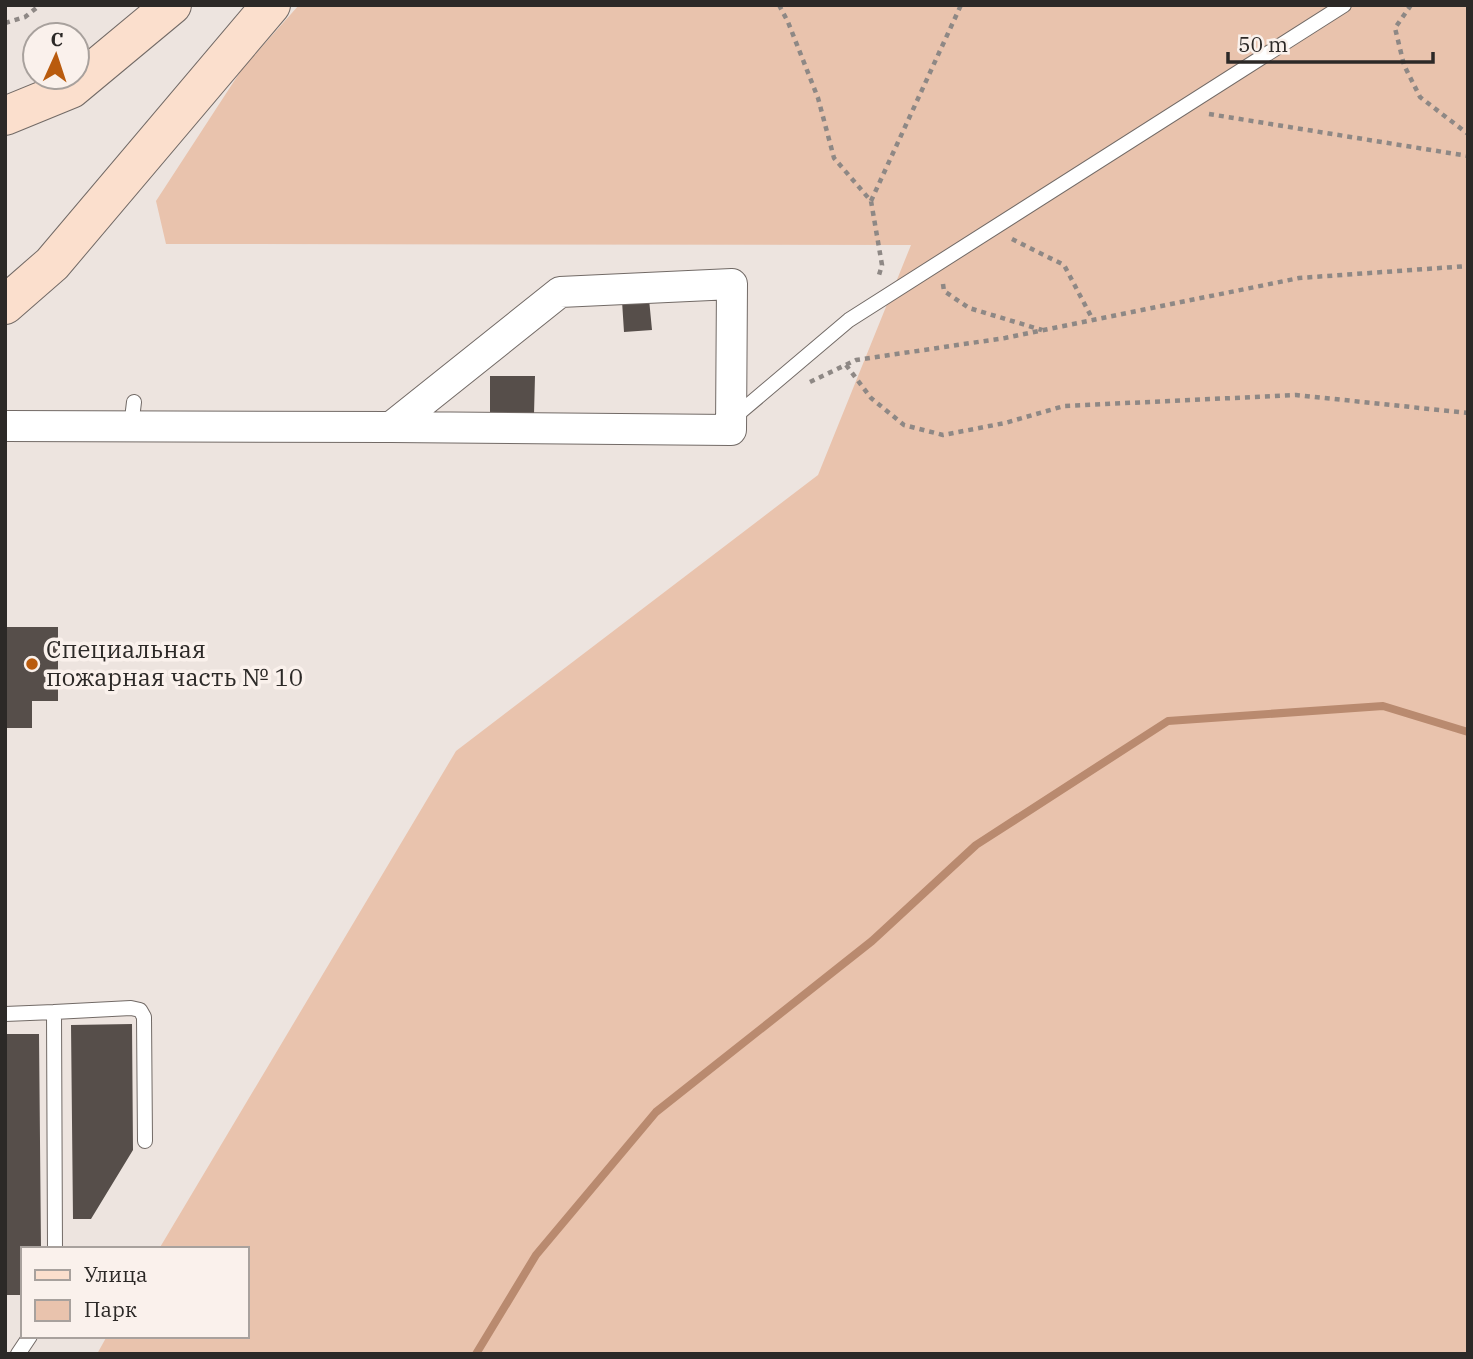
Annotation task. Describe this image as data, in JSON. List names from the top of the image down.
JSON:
{
  "places": ["Специальная пожарная часть № 10"],
  "legend": ["Улица", "Парк"],
  "scale_bar": "50 m",
  "north": "top"
}
